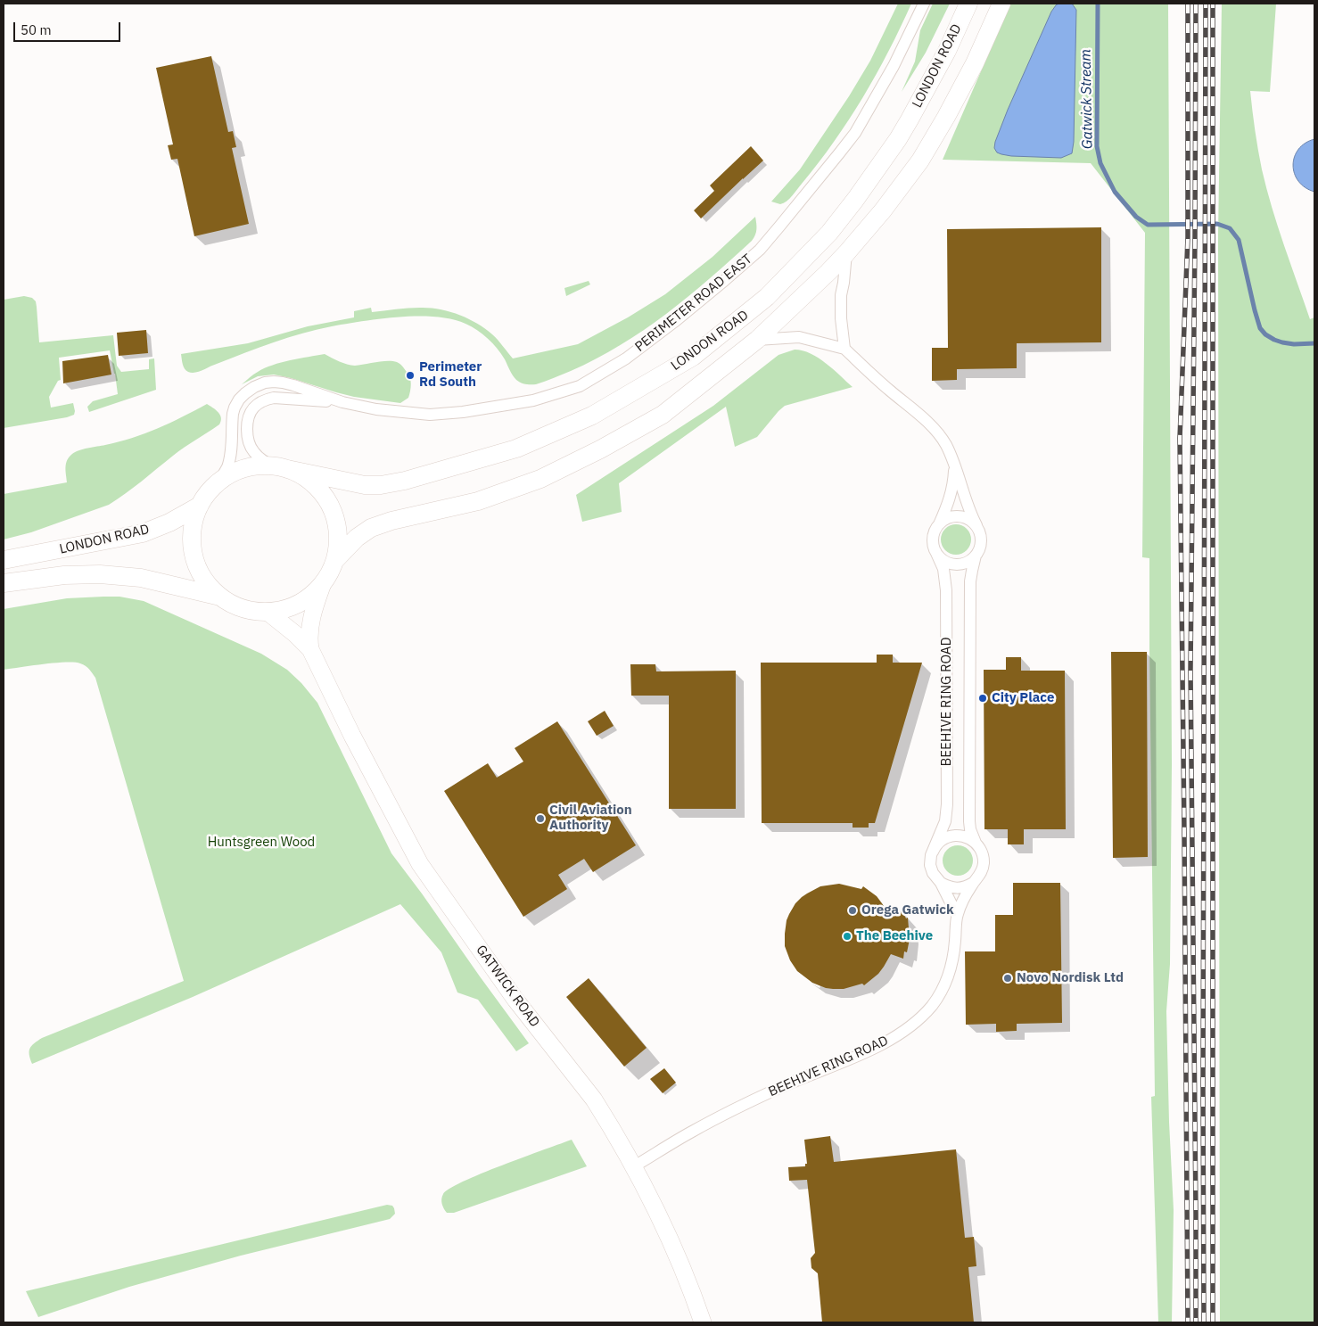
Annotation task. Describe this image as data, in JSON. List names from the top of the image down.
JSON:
{
  "streets": {
    "main road": ["LONDON ROAD"],
    "street": ["PERIMETER ROAD EAST", "BEEHIVE RING ROAD", "GATWICK ROAD"]
  },
  "crossings": [
    ["LONDON ROAD", "PERIMETER ROAD EAST"],
    ["LONDON ROAD", "GATWICK ROAD"],
    ["PERIMETER ROAD EAST", "GATWICK ROAD"],
    ["BEEHIVE RING ROAD", "GATWICK ROAD"]
  ],
  "water": ["Gatwick Stream"],
  "parks": ["Huntsgreen Wood"],
  "places": [
    "Perimeter Rd South",
    "City Place",
    "Civil Aviation Authority",
    "Orega Gatwick",
    "The Beehive",
    "Novo Nordisk Ltd"
  ],
  "scale_bar": "50 m"
}
